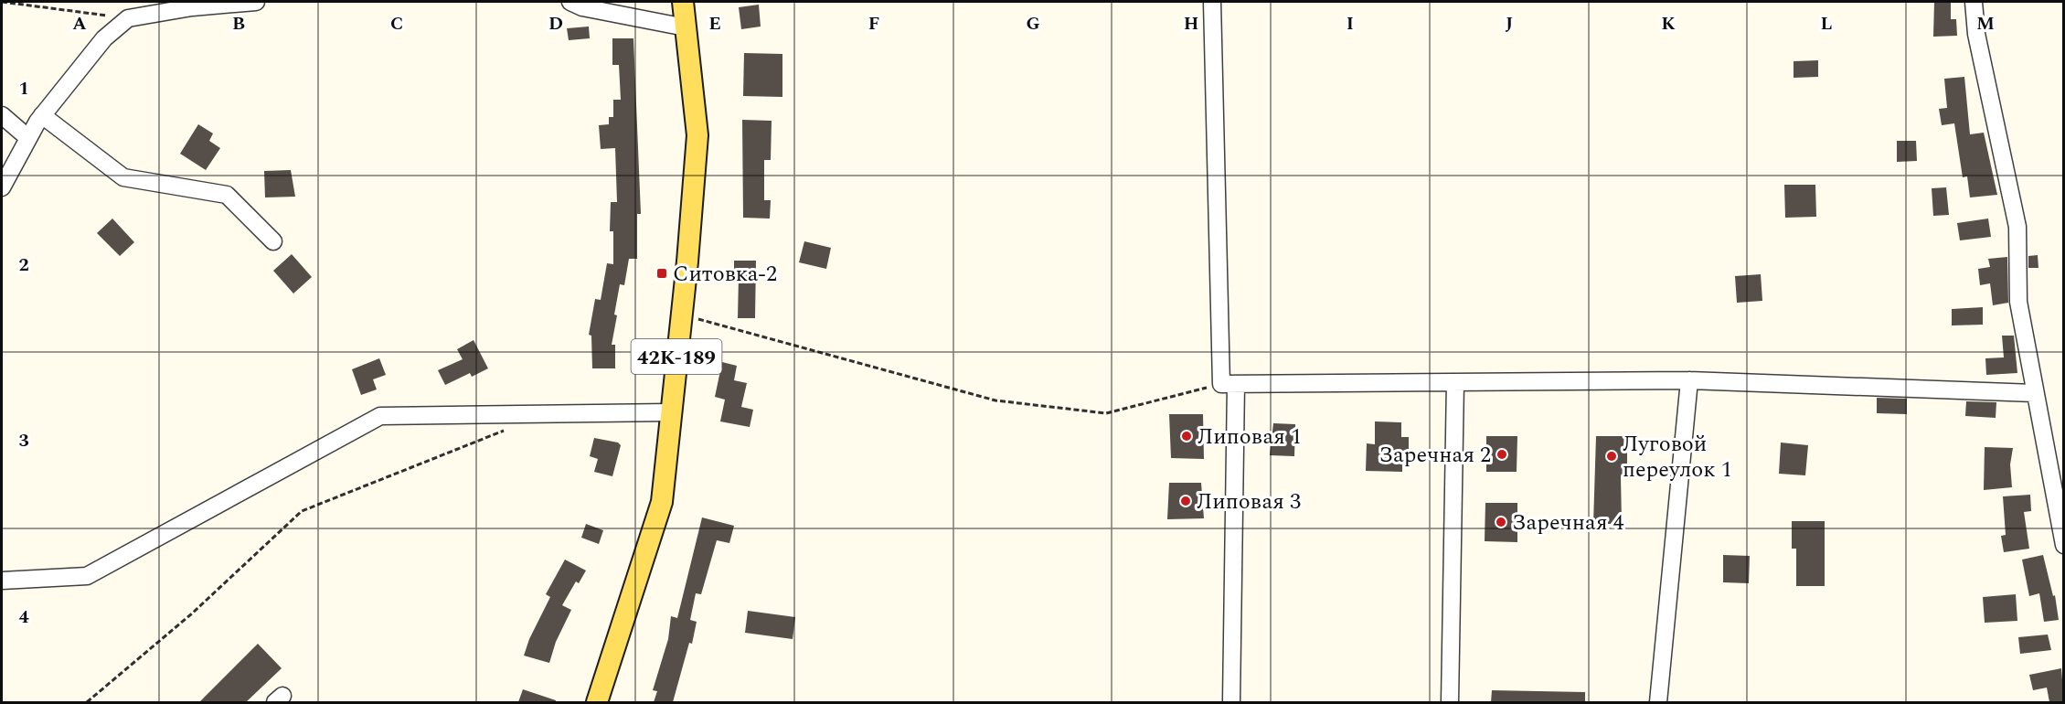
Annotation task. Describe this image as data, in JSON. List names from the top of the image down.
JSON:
{
  "streets": {
    "main road": ["42К-189"]
  },
  "places": {
    "transit": ["Ситовка-2"],
    "other": [
      "Липовая 1",
      "Заречная 2",
      "Луговой переулок 1",
      "Липовая 3",
      "Заречная 4"
    ]
  },
  "grid": {
    "columns": [
      "A",
      "B",
      "C",
      "D",
      "E",
      "F",
      "G",
      "H",
      "I",
      "J",
      "K",
      "L",
      "M"
    ],
    "rows": [
      "1",
      "2",
      "3",
      "4"
    ]
  }
}
